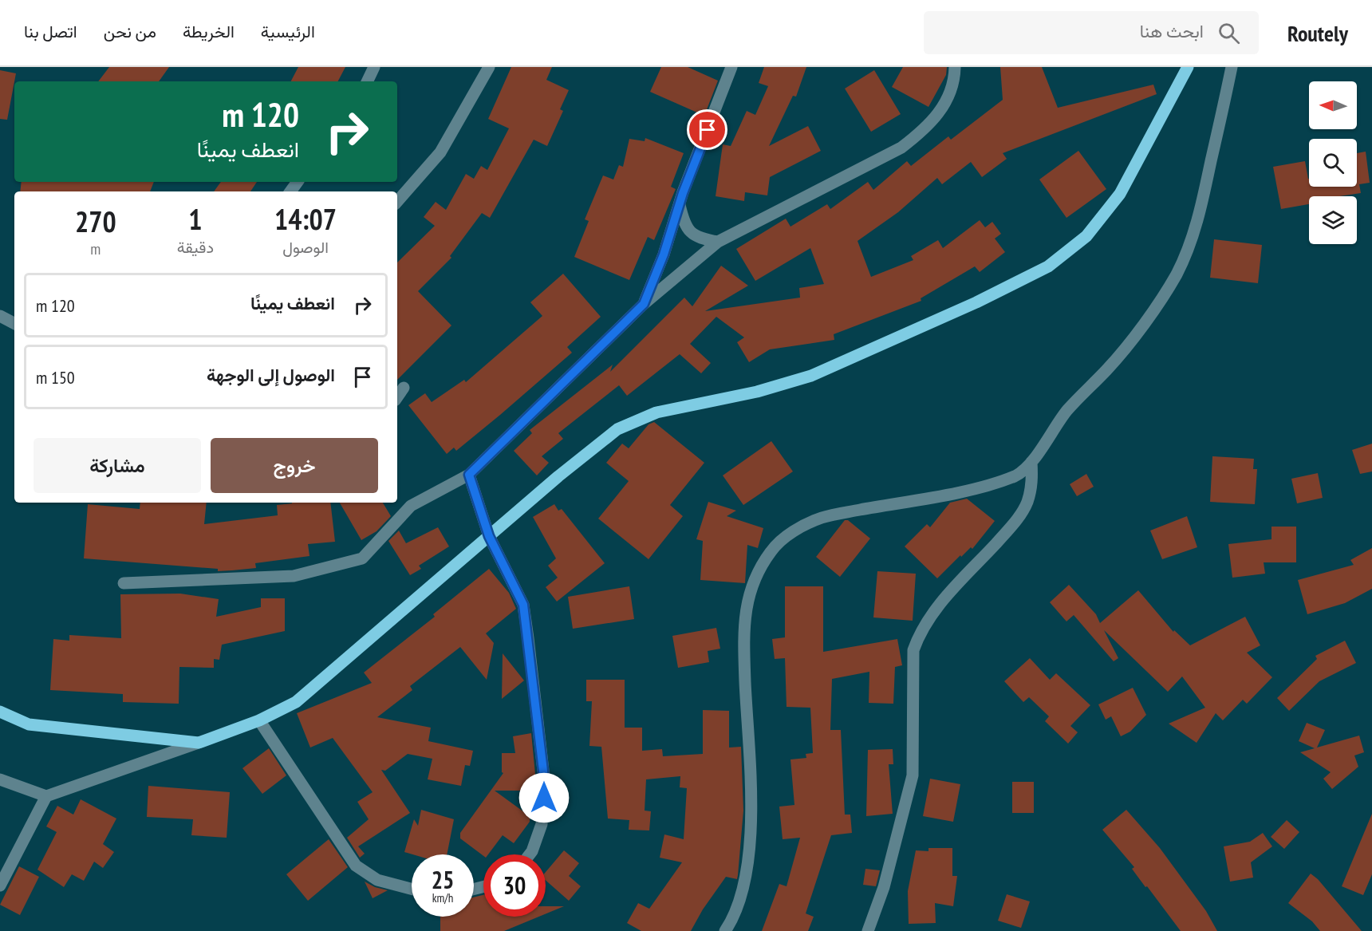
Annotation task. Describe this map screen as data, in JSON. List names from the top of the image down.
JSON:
{
  "north": "left",
  "page": {
    "header": "Routely",
    "search": "ابحث هنا",
    "nav": [
      "الرئيسية",
      "الخريطة",
      "من نحن",
      "اتصل بنا"
    ],
    "turn": ["120 m", "انعطف يمينًا"],
    "eta": [
      "14:07",
      "الوصول",
      "1",
      "دقيقة",
      "270",
      "m"
    ],
    "list": [
      {
        "name": "انعطف يمينًا",
        "value": "120 m"
      },
      {
        "name": "الوصول إلى الوجهة",
        "value": "150 m"
      }
    ],
    "buttons": ["خروج", "مشاركة"],
    "speed": "25 km/h",
    "limit": "30"
  }
}
